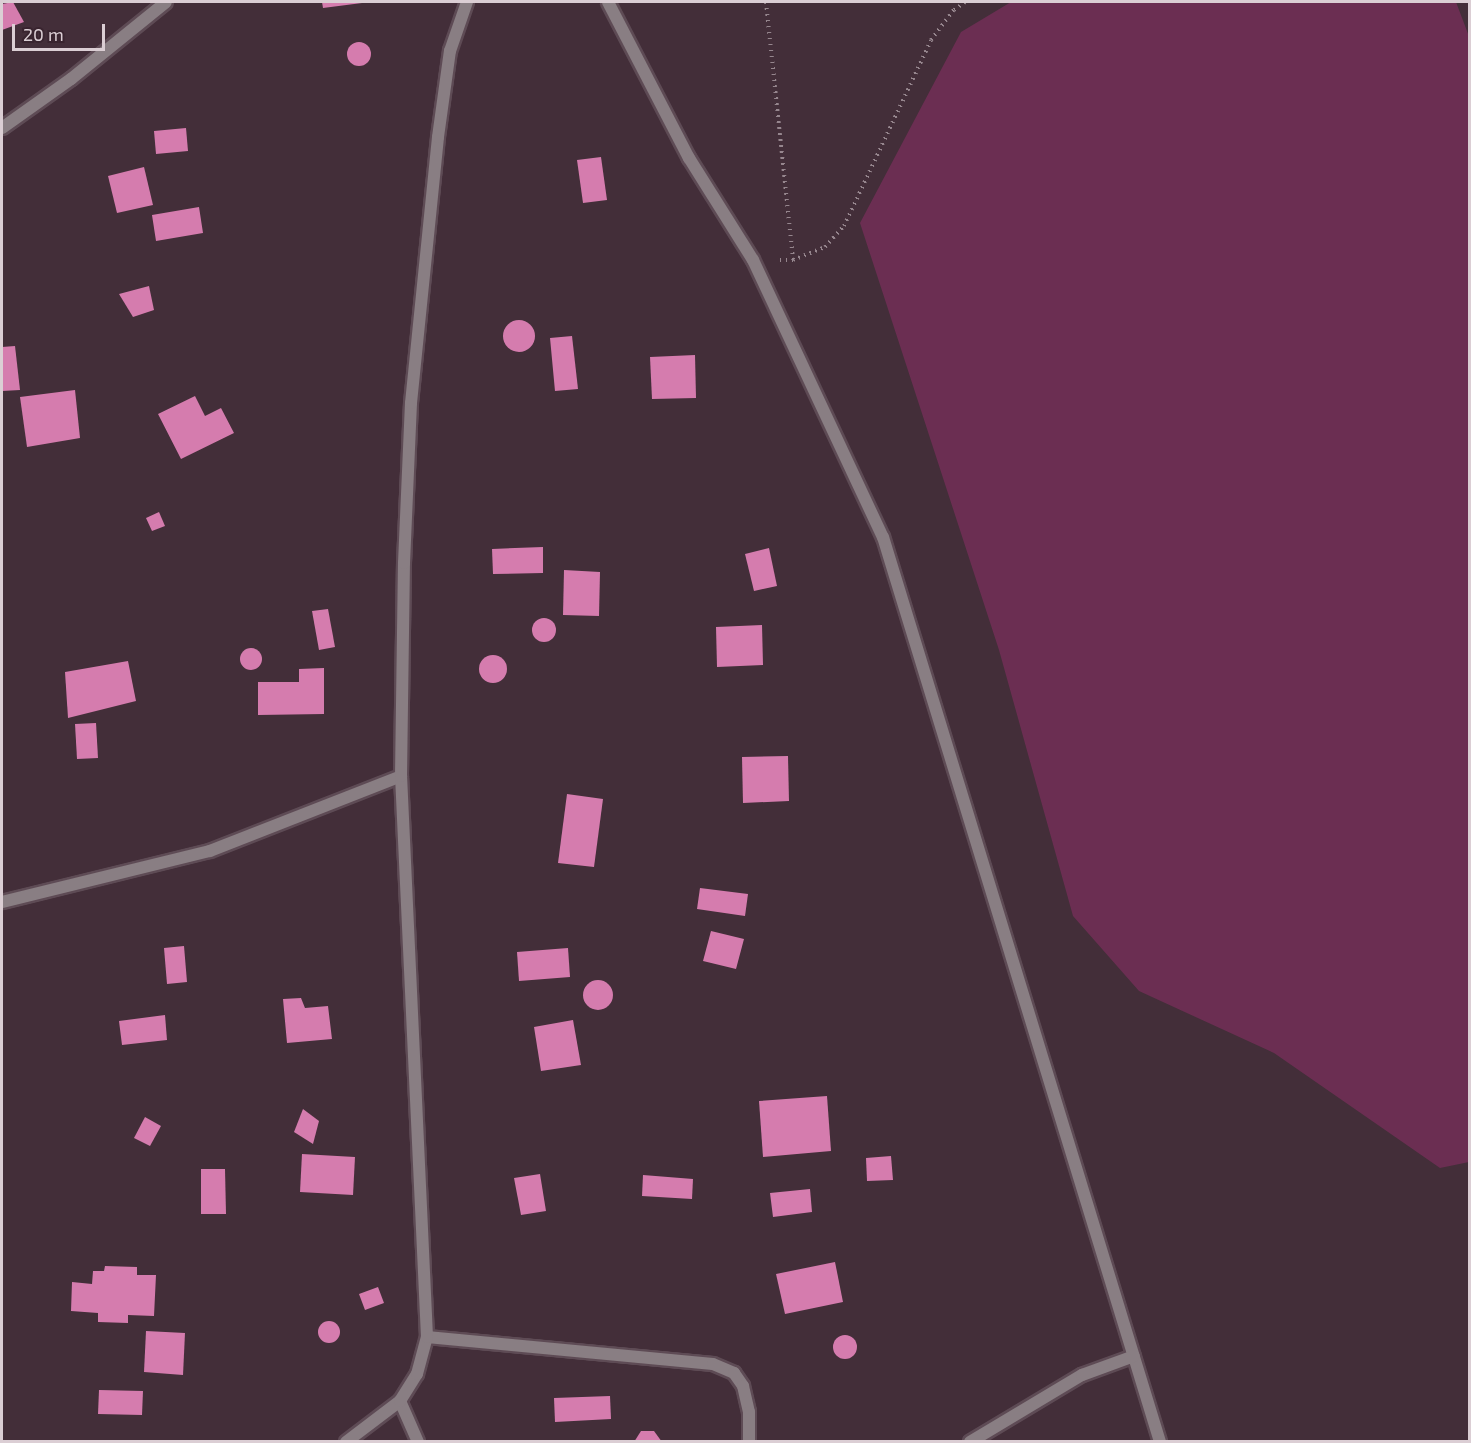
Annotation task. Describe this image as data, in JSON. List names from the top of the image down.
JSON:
{
  "scale_bar": "20 m"
}
